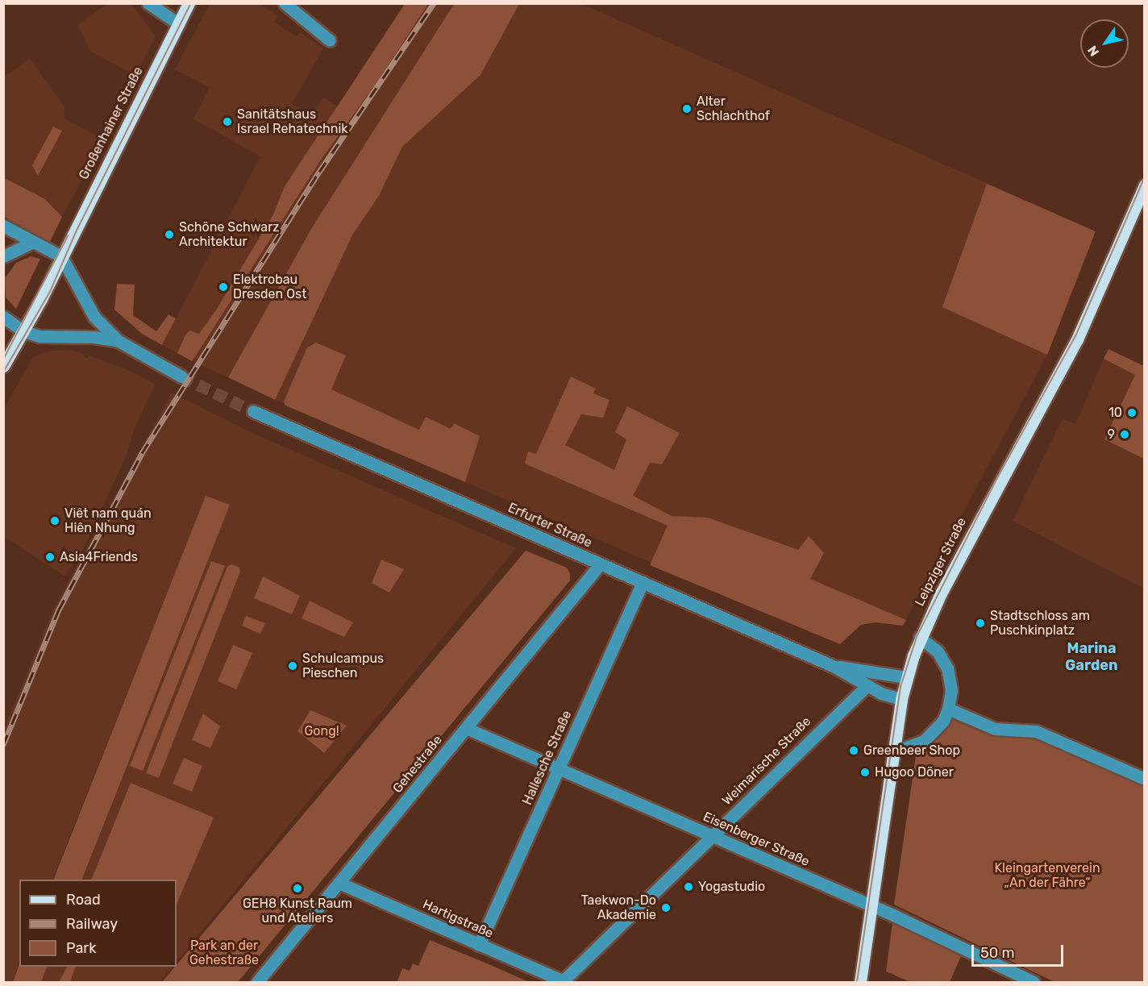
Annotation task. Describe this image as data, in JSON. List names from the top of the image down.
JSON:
{
  "streets": {
    "main road": ["Großenhainer Straße", "Leipziger Straße"],
    "street": [
      "Erfurter Straße",
      "Hallesche Straße",
      "Weimarische Straße",
      "Gehestraße",
      "Eisenberger Straße",
      "Hartigstraße"
    ]
  },
  "crossings": [
    ["Erfurter Straße", "Leipziger Straße"],
    ["Erfurter Straße", "Hallesche Straße"],
    ["Erfurter Straße", "Weimarische Straße"],
    ["Erfurter Straße", "Gehestraße"],
    ["Leipziger Straße", "Eisenberger Straße"],
    ["Hallesche Straße", "Eisenberger Straße"],
    ["Hallesche Straße", "Hartigstraße"],
    ["Weimarische Straße", "Eisenberger Straße"],
    ["Weimarische Straße", "Hartigstraße"],
    ["Gehestraße", "Eisenberger Straße"],
    ["Gehestraße", "Hartigstraße"]
  ],
  "districts": ["Marina Garden"],
  "parks": ["Gong!", "Kleingartenverein „An der Fähre“", "Park an der Gehestraße"],
  "places": [
    "Alter Schlachthof",
    "Sanitätshaus Israel Rehatechnik",
    "Schöne Schwarz Architektur",
    "Elektrobau Dresden Ost",
    "10",
    "9",
    "Viêt nam quán Hiên Nhung",
    "Asia4Friends",
    "Stadtschloss am Puschkinplatz",
    "Schulcampus Pieschen",
    "Greenbeer Shop",
    "Hugoo Döner",
    "Yogastudio",
    "GEH8 Kunst Raum und Ateliers",
    "Taekwon-Do Akademie"
  ],
  "legend": ["Road", "Railway", "Park"],
  "scale_bar": "50 m",
  "north": "bottom left"
}
